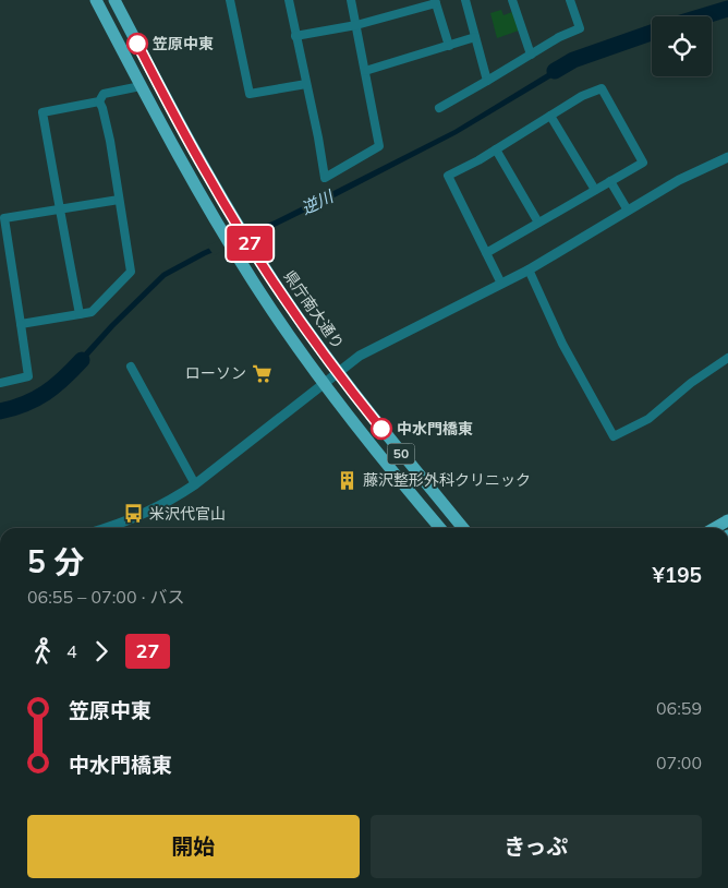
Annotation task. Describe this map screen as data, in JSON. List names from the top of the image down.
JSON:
{
  "streets": {
    "main road": ["県庁南大通り", "50"]
  },
  "water": ["逆川"],
  "places": {
    "other": ["笠原中東", "中水門橋東"],
    "supermarket": ["ローソン"],
    "building": ["藤沢整形外科クリニック"],
    "bus stop": ["米沢代官山"]
  },
  "lines": ["bus line 27"],
  "page": {
    "on_map": "27",
    "heading": ["5 分", "06:55 – 07:00 · バス", "¥195"],
    "legs": ["4", "27"],
    "list": [
      {
        "name": "笠原中東",
        "value": "06:59"
      },
      {
        "name": "中水門橋東",
        "value": "07:00"
      }
    ],
    "buttons": ["開始", "きっぷ"]
  }
}
